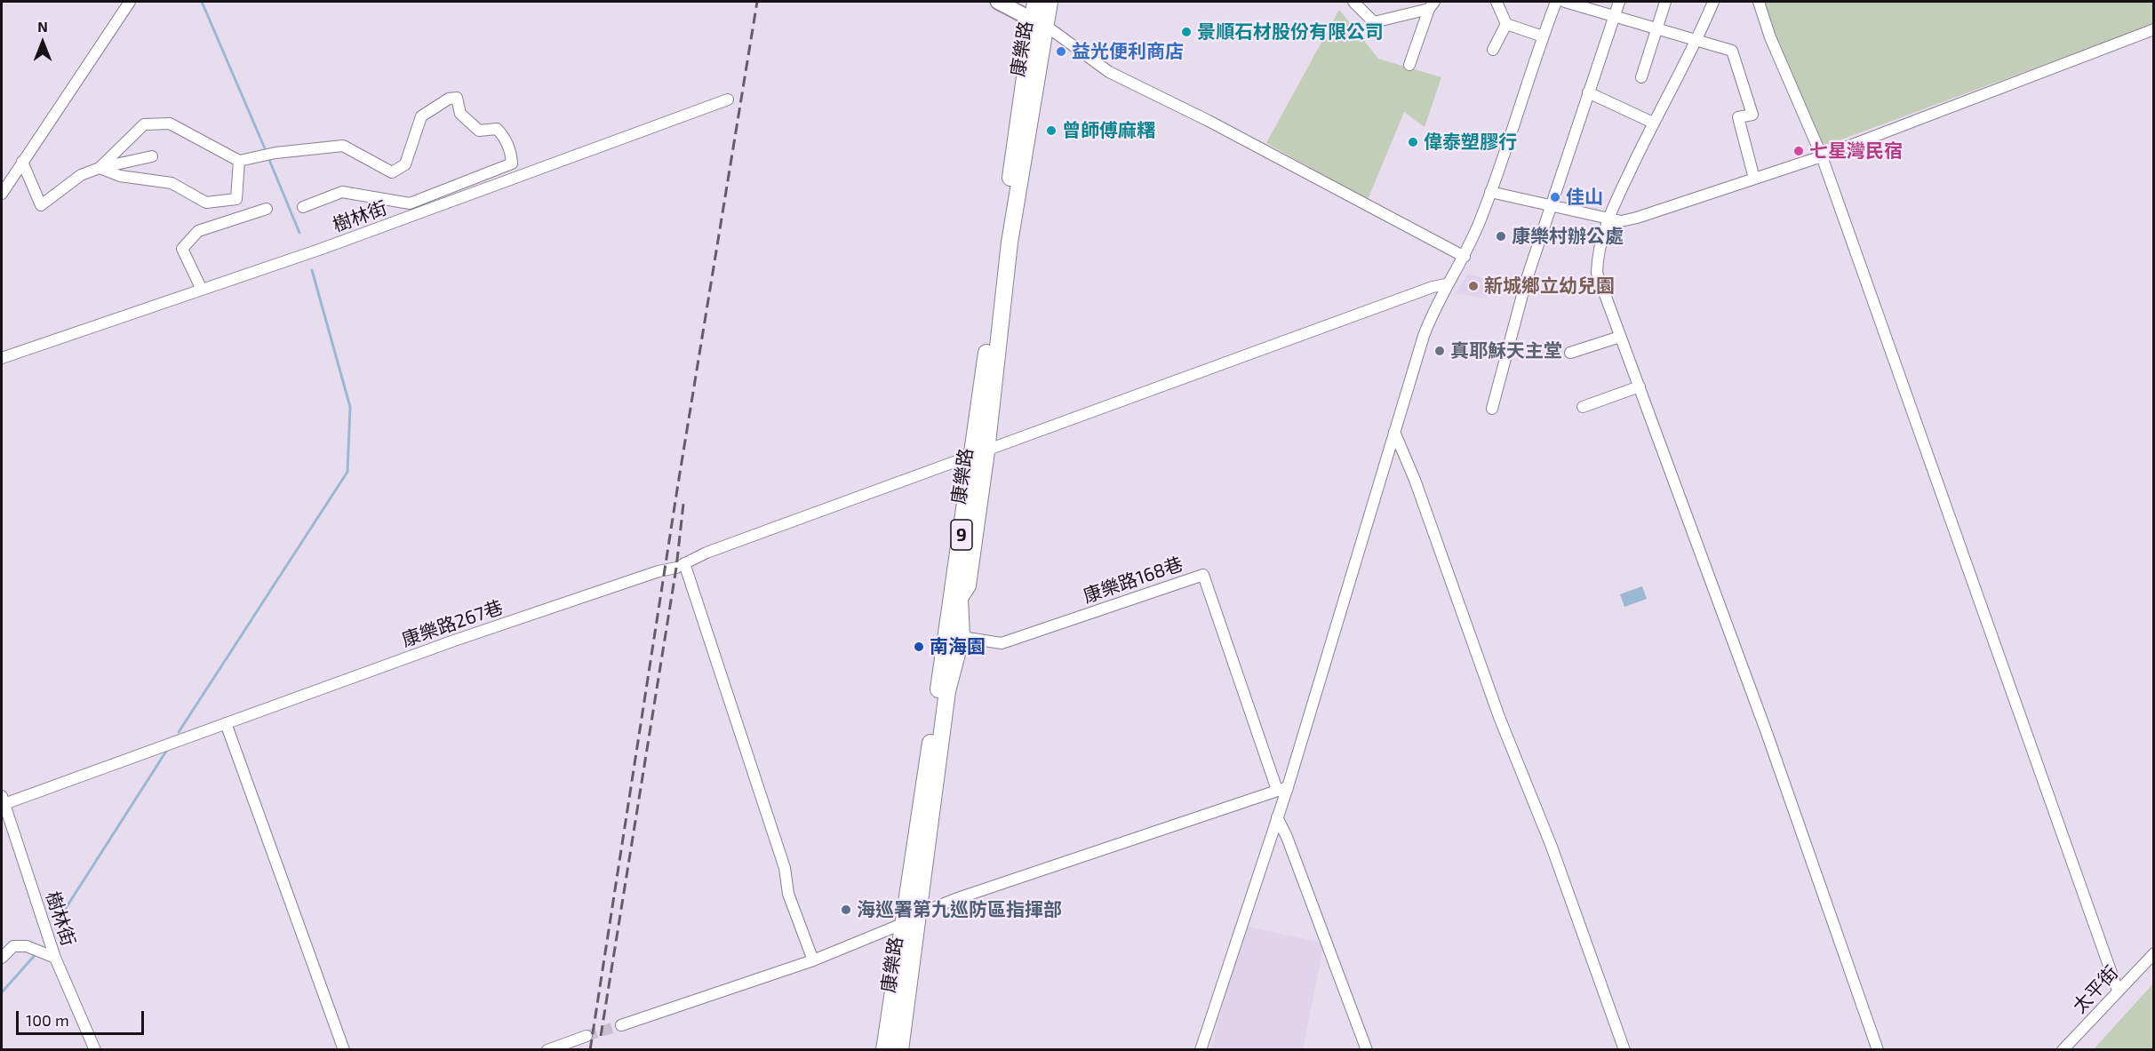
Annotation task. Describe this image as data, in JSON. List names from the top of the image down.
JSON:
{
  "streets": {
    "main road": ["康樂路", "9"],
    "street": [
      "樹林街",
      "康樂路168巷",
      "康樂路267巷",
      "太平街"
    ]
  },
  "crossings": [
    ["康樂路", "康樂路168巷"],
    ["康樂路", "康樂路267巷"],
    ["樹林街", "康樂路267巷"]
  ],
  "places": [
    "景順石材股份有限公司",
    "益光便利商店",
    "曾師傅麻糬",
    "偉泰塑膠行",
    "七星灣民宿",
    "佳山",
    "康樂村辦公處",
    "新城鄉立幼兒園",
    "真耶穌天主堂",
    "南海園",
    "海巡署第九巡防區指揮部"
  ],
  "scale_bar": "100 m",
  "north": "top"
}
